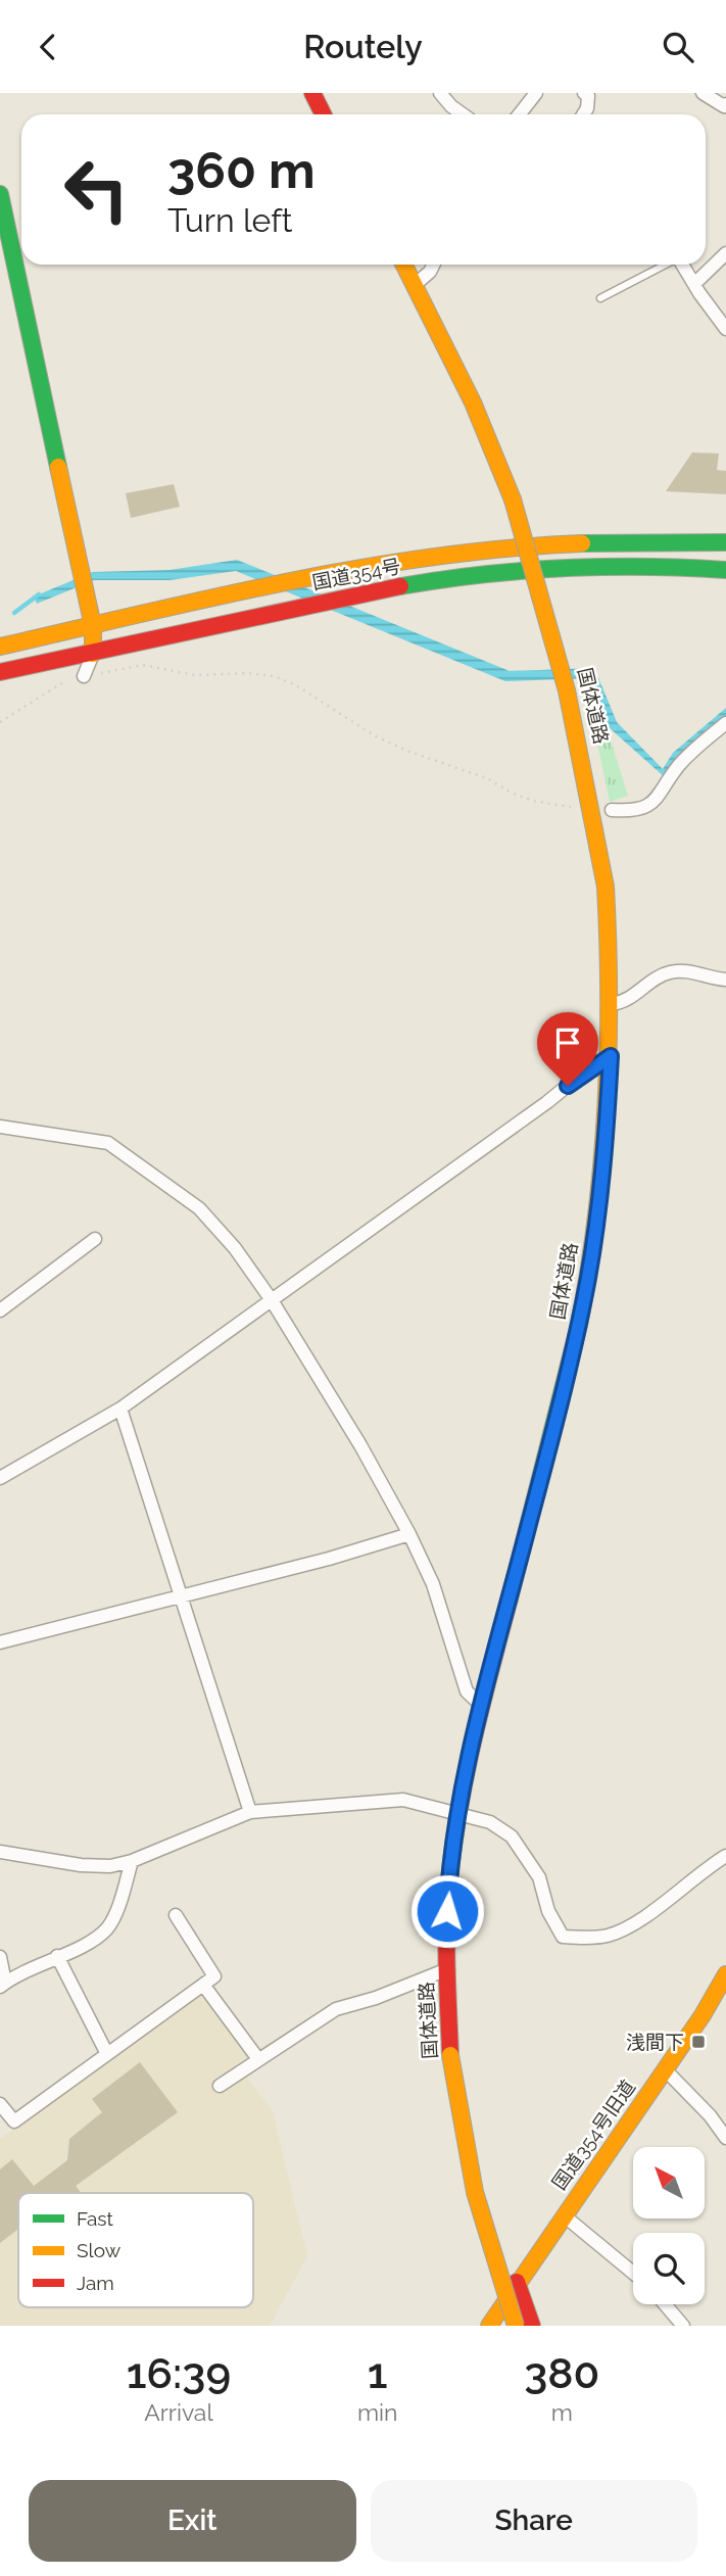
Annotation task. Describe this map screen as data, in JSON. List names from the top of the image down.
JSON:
{
  "streets": {
    "main road": ["国道354号", "国体道路", "国道354号旧道"]
  },
  "places": {
    "transit": ["浅間下"]
  },
  "legend": ["Fast", "Slow", "Jam"],
  "north": "top left",
  "page": {
    "header": "Routely",
    "turn": ["360 m", "Turn left"],
    "eta": [
      "16:39",
      "Arrival",
      "1",
      "min",
      "380",
      "m"
    ],
    "buttons": ["Exit", "Share"]
  }
}
